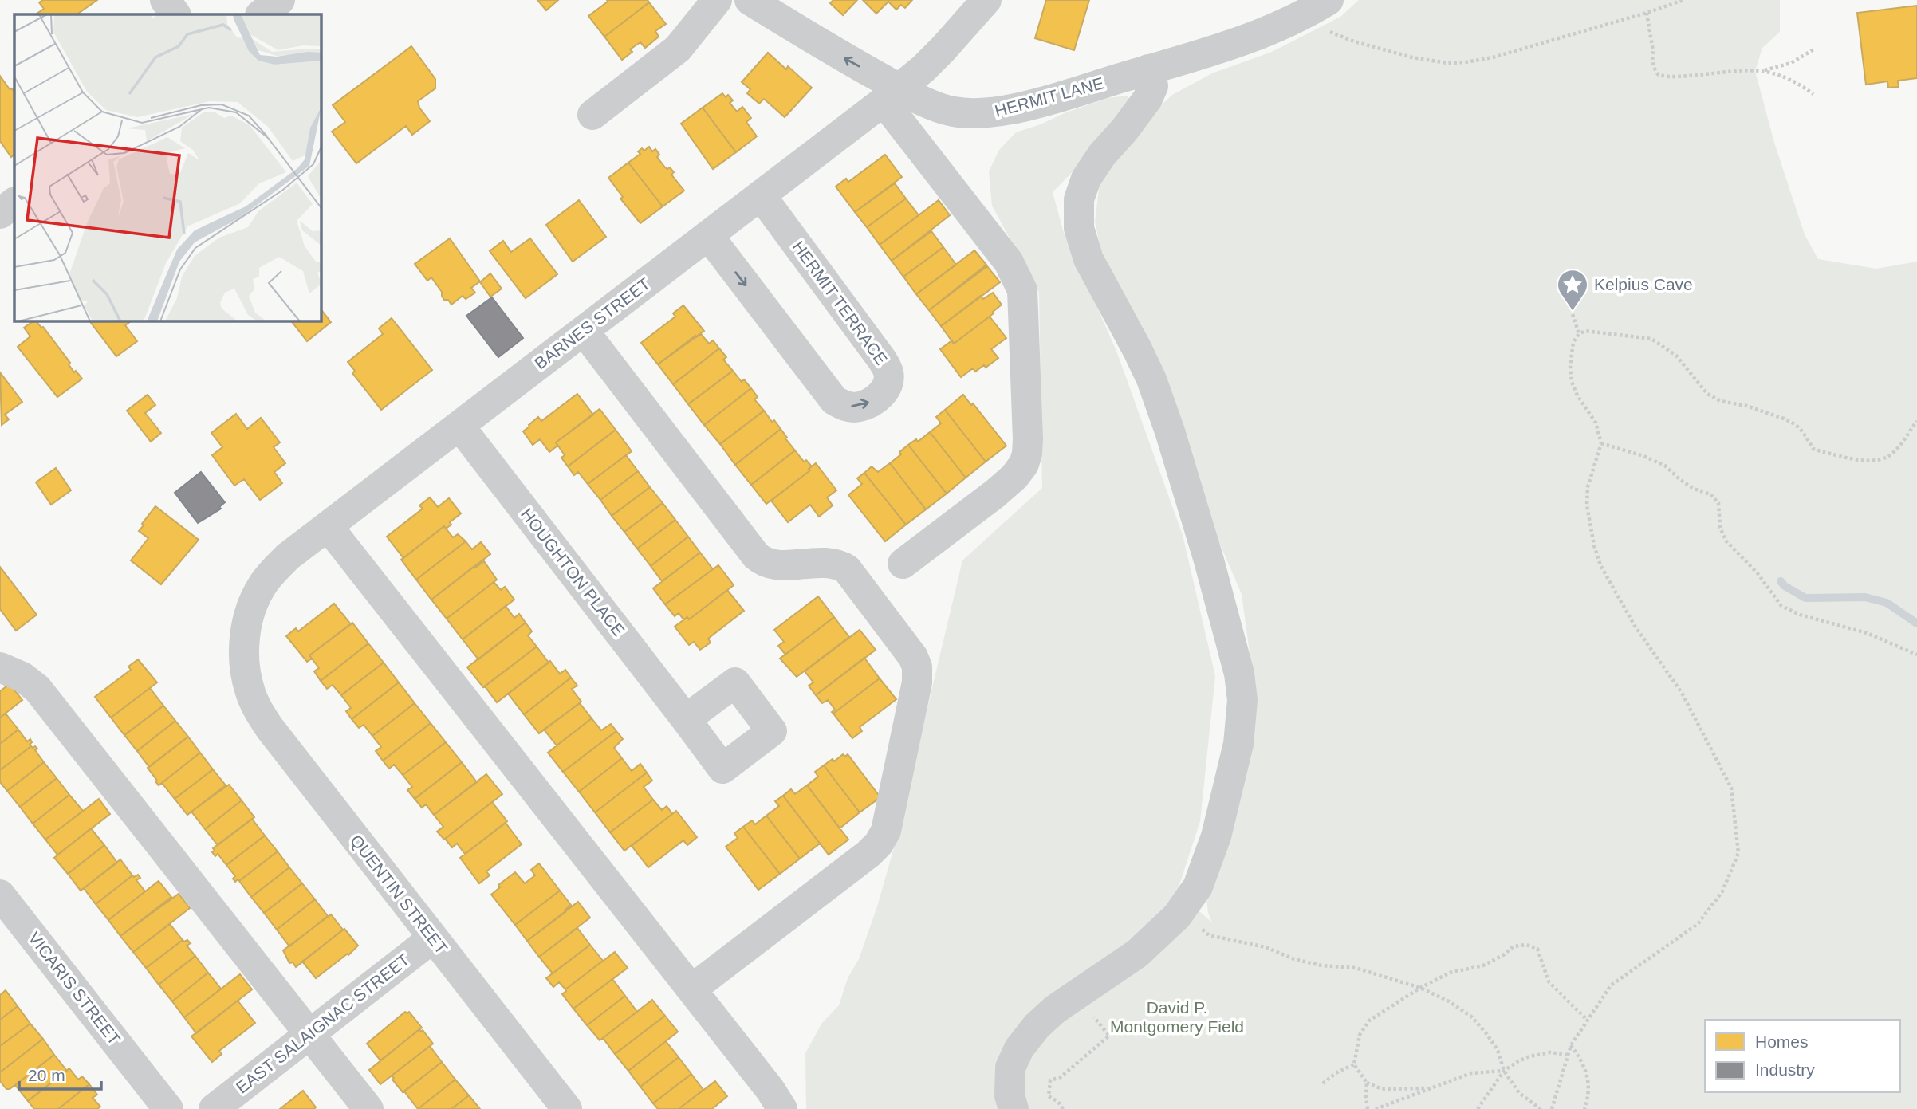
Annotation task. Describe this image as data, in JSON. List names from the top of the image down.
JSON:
{
  "streets": {
    "street": [
      "HERMIT LANE",
      "HERMIT TERRACE",
      "BARNES STREET",
      "HOUGHTON PLACE",
      "QUENTIN STREET",
      "VICARIS STREET",
      "EAST SALAIGNAC STREET"
    ]
  },
  "crossings": [
    ["HERMIT LANE", "BARNES STREET"],
    ["HERMIT TERRACE", "BARNES STREET"],
    ["BARNES STREET", "HOUGHTON PLACE"],
    ["BARNES STREET", "QUENTIN STREET"],
    ["QUENTIN STREET", "EAST SALAIGNAC STREET"]
  ],
  "parks": ["David P. Montgomery Field"],
  "places": {
    "place": ["Kelpius Cave"]
  },
  "legend": ["Homes", "Industry"],
  "scale_bar": "20 m"
}
